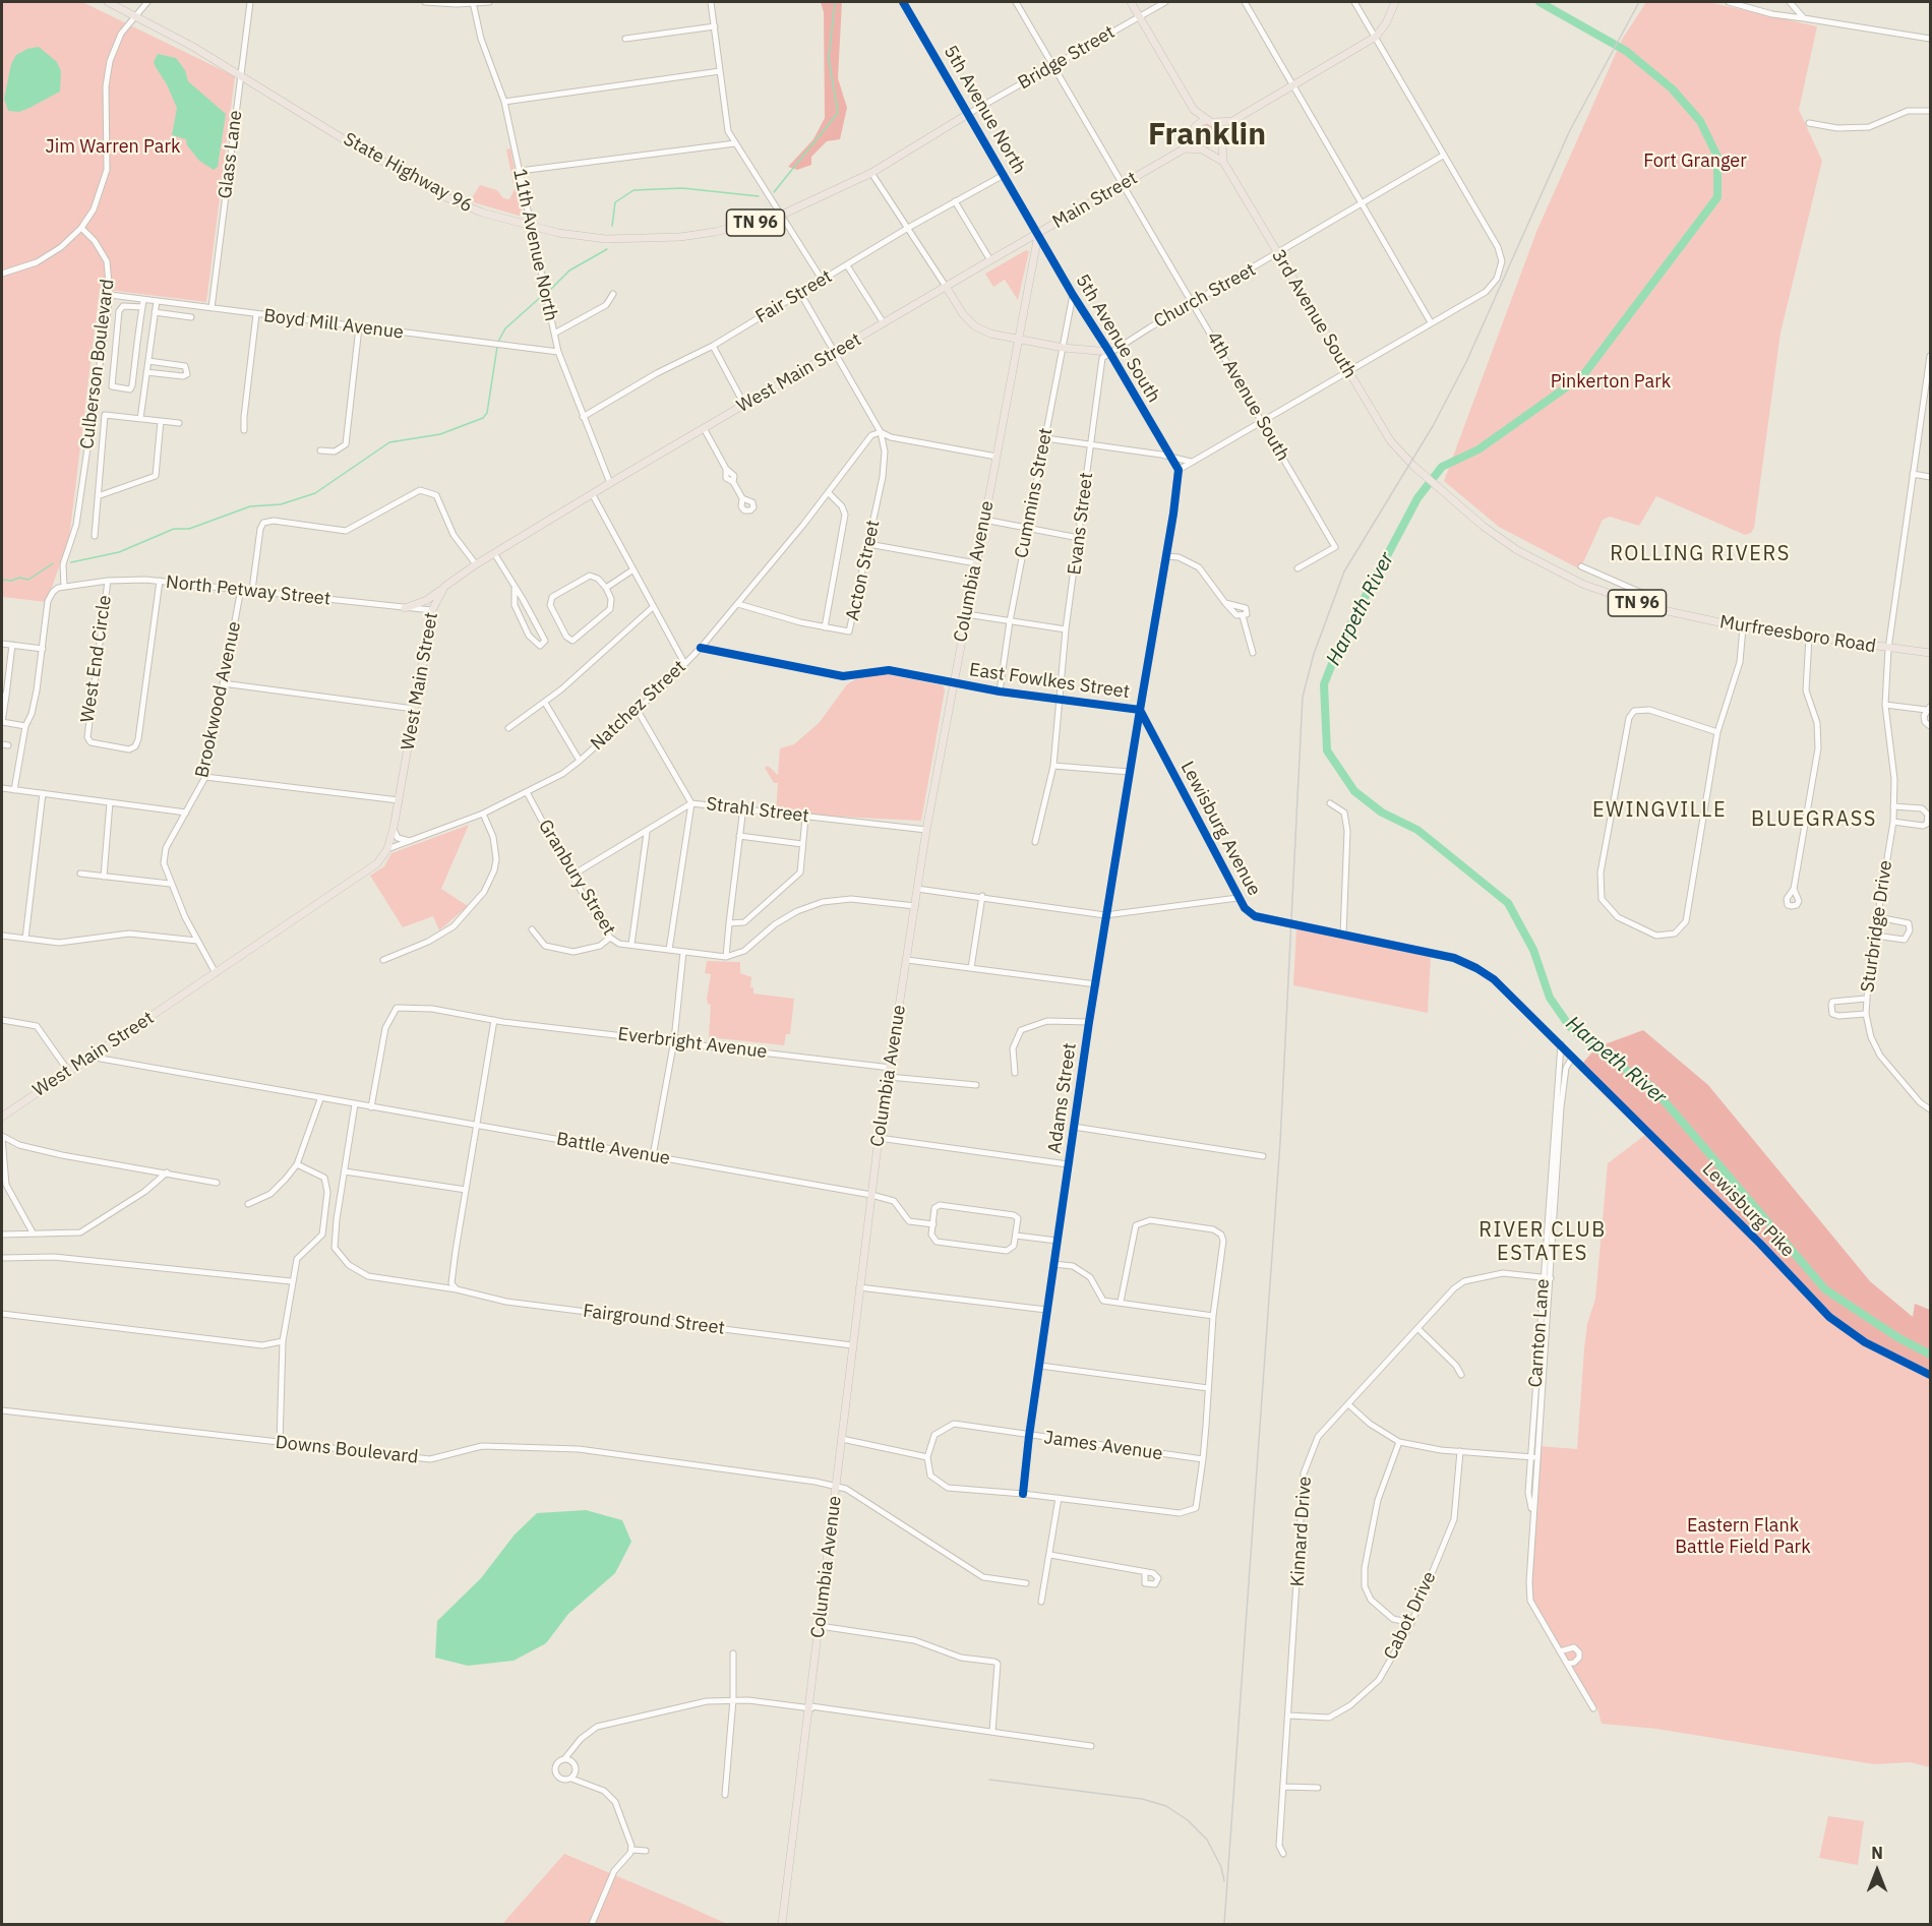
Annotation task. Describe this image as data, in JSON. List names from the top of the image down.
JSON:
{
  "streets": {
    "main road": [
      "5th Avenue North",
      "State Highway 96",
      "Main Street",
      "TN 96",
      "3rd Avenue South",
      "5th Avenue South",
      "West Main Street",
      "Columbia Avenue",
      "Murfreesboro Road",
      "Lewisburg Avenue",
      "Lewisburg Pike"
    ],
    "street": [
      "Bridge Street",
      "Glass Lane",
      "11th Avenue North",
      "Church Street",
      "Fair Street",
      "Boyd Mill Avenue",
      "Culberson Boulevard",
      "4th Avenue South",
      "Cummins Street",
      "Evans Street",
      "Acton Street",
      "North Petway Street",
      "West End Circle",
      "East Fowlkes Street",
      "Brookwood Avenue",
      "Natchez Street",
      "Strahl Street",
      "Granbury Street",
      "Sturbridge Drive",
      "Everbright Avenue",
      "Adams Street",
      "Battle Avenue",
      "Fairground Street",
      "Carnton Lane",
      "James Avenue",
      "Downs Boulevard",
      "Kinnard Drive",
      "Cabot Drive"
    ]
  },
  "crossings": [
    ["Bridge Street", "5th Avenue North"],
    ["Bridge Street", "State Highway 96"],
    ["Bridge Street", "4th Avenue South"],
    ["5th Avenue North", "State Highway 96"],
    ["5th Avenue North", "Main Street"],
    ["5th Avenue North", "Fair Street"],
    ["5th Avenue North", "5th Avenue South"],
    ["5th Avenue North", "West Main Street"],
    ["5th Avenue North", "Columbia Avenue"],
    ["Glass Lane", "State Highway 96"],
    ["Glass Lane", "Boyd Mill Avenue"],
    ["State Highway 96", "11th Avenue North"],
    ["Main Street", "5th Avenue South"],
    ["Main Street", "West Main Street"],
    ["Main Street", "4th Avenue South"],
    ["Main Street", "Columbia Avenue"],
    ["11th Avenue North", "Fair Street"],
    ["11th Avenue North", "Boyd Mill Avenue"],
    ["11th Avenue North", "West Main Street"],
    ["Church Street", "3rd Avenue South"],
    ["Church Street", "5th Avenue South"],
    ["Church Street", "4th Avenue South"],
    ["Church Street", "Evans Street"],
    ["3rd Avenue South", "Murfreesboro Road"],
    ["Boyd Mill Avenue", "Culberson Boulevard"],
    ["5th Avenue South", "West Main Street"],
    ["5th Avenue South", "Cummins Street"],
    ["5th Avenue South", "Evans Street"],
    ["5th Avenue South", "Columbia Avenue"],
    ["Culberson Boulevard", "North Petway Street"],
    ["West Main Street", "Columbia Avenue"],
    ["West Main Street", "North Petway Street"],
    ["West Main Street", "Brookwood Avenue"],
    ["West Main Street", "Natchez Street"],
    ["West Main Street", "Battle Avenue"],
    ["Cummins Street", "East Fowlkes Street"],
    ["Evans Street", "East Fowlkes Street"],
    ["Acton Street", "Natchez Street"],
    ["Columbia Avenue", "East Fowlkes Street"],
    ["Columbia Avenue", "Strahl Street"],
    ["Columbia Avenue", "Everbright Avenue"],
    ["Columbia Avenue", "Battle Avenue"],
    ["Columbia Avenue", "Fairground Street"],
    ["Columbia Avenue", "Downs Boulevard"],
    ["North Petway Street", "West End Circle"],
    ["North Petway Street", "Brookwood Avenue"],
    ["Murfreesboro Road", "Sturbridge Drive"],
    ["East Fowlkes Street", "Natchez Street"],
    ["East Fowlkes Street", "Lewisburg Avenue"],
    ["East Fowlkes Street", "Adams Street"],
    ["Natchez Street", "Granbury Street"],
    ["Strahl Street", "Granbury Street"],
    ["Lewisburg Avenue", "Adams Street"],
    ["Lewisburg Avenue", "Lewisburg Pike"],
    ["Lewisburg Avenue", "Carnton Lane"],
    ["Everbright Avenue", "Battle Avenue"],
    ["Adams Street", "James Avenue"],
    ["Lewisburg Pike", "Carnton Lane"],
    ["Carnton Lane", "Kinnard Drive"],
    ["Kinnard Drive", "Cabot Drive"]
  ],
  "districts": [
    "Franklin",
    "ROLLING RIVERS",
    "EWINGVILLE",
    "BLUEGRASS",
    "RIVER CLUB ESTATES"
  ],
  "water": ["Harpeth River"],
  "parks": [
    "Jim Warren Park",
    "Fort Granger",
    "Pinkerton Park",
    "Eastern Flank Battle Field Park"
  ],
  "north": "top"
}
